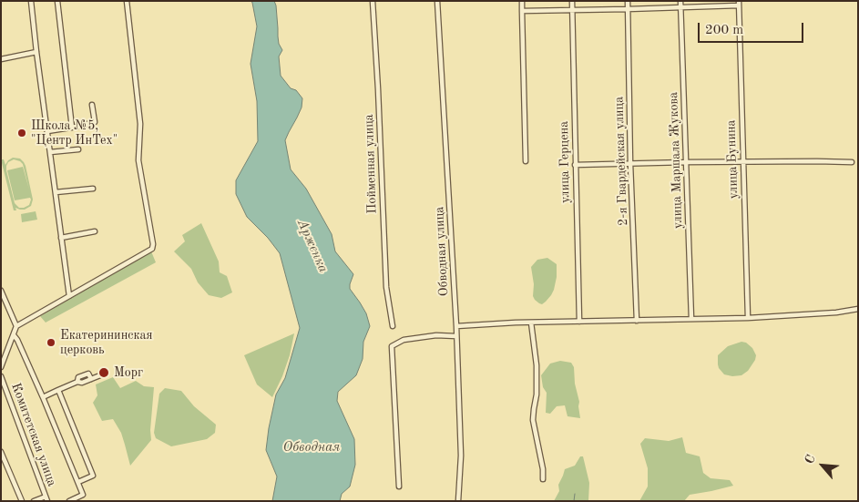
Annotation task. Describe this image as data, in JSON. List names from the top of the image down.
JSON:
{
  "streets": {
    "street": [
      "улица Бунина",
      "улица Маршала Жукова",
      "2-я Гвардейская улица",
      "улица Герцена",
      "Пойменная улица",
      "Обводная улица",
      "Комитетская улица"
    ]
  },
  "water": ["Арженка", "Обводная"],
  "places": ["Школа №5, \"Центр ИнТех\"", "Екатерининская церковь", "Морг"],
  "scale_bar": "200 m",
  "north": "top left"
}
